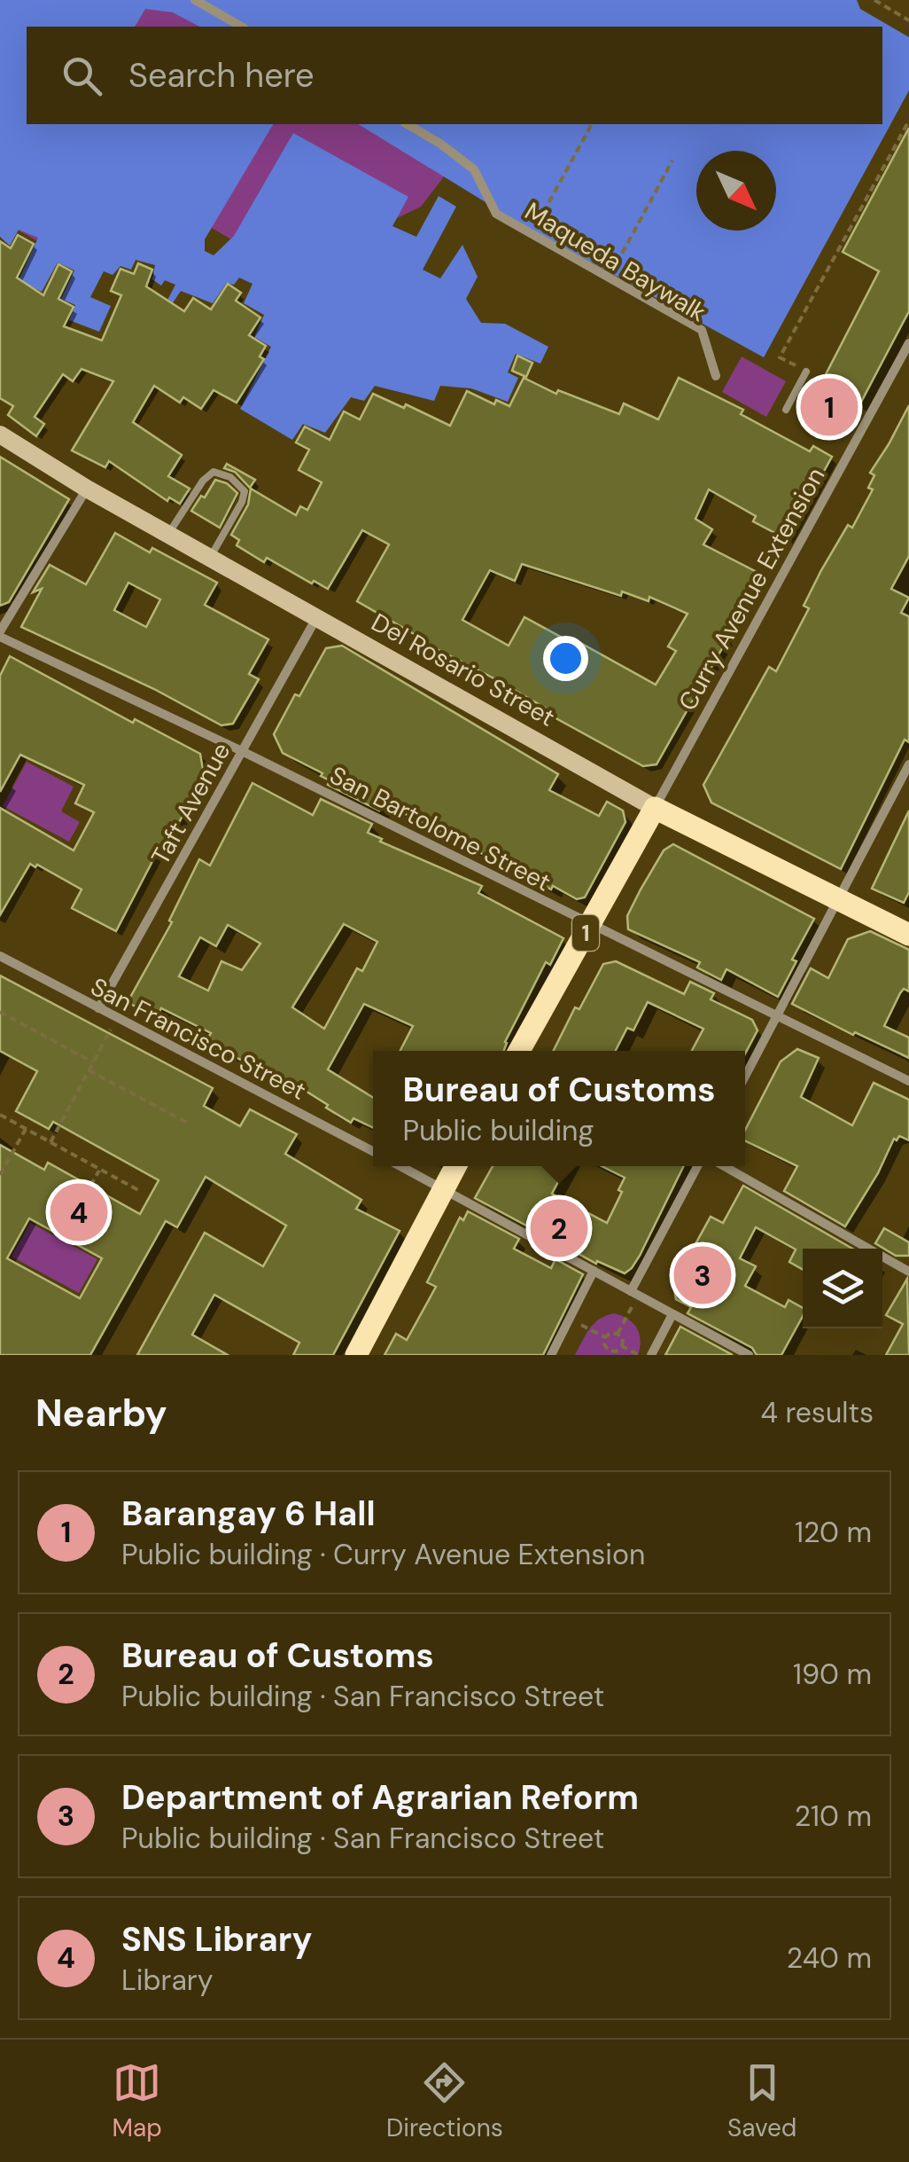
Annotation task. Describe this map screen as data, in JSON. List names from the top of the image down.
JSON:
{
  "streets": {
    "main road": ["Del Rosario Street", "1"],
    "street": [
      "Maqueda Baywalk",
      "Curry Avenue Extension",
      "Taft Avenue",
      "San Bartolome Street",
      "San Francisco Street"
    ]
  },
  "crossings": [
    ["Curry Avenue Extension", "Del Rosario Street"],
    ["Curry Avenue Extension", "1"],
    ["Del Rosario Street", "Taft Avenue"],
    ["Del Rosario Street", "1"],
    ["Taft Avenue", "San Bartolome Street"],
    ["Taft Avenue", "San Francisco Street"],
    ["San Bartolome Street", "1"]
  ],
  "north": "bottom right",
  "page": {
    "search": "Search here",
    "pins": [
      "1",
      "4",
      "2",
      "3"
    ],
    "popup": ["Bureau of Customs", "Public building"],
    "heading": ["Nearby", "4 results"],
    "list": [
      {
        "mark": "1",
        "name": "Barangay 6 Hall",
        "note": "Public building · Curry Avenue Extension",
        "value": "120 m"
      },
      {
        "mark": "2",
        "name": "Bureau of Customs",
        "note": "Public building · San Francisco Street",
        "value": "190 m"
      },
      {
        "mark": "3",
        "name": "Department of Agrarian Reform",
        "note": "Public building · San Francisco Street",
        "value": "210 m"
      },
      {
        "mark": "4",
        "name": "SNS Library",
        "note": "Library",
        "value": "240 m"
      }
    ],
    "nav": ["Map", "Directions", "Saved"]
  }
}
